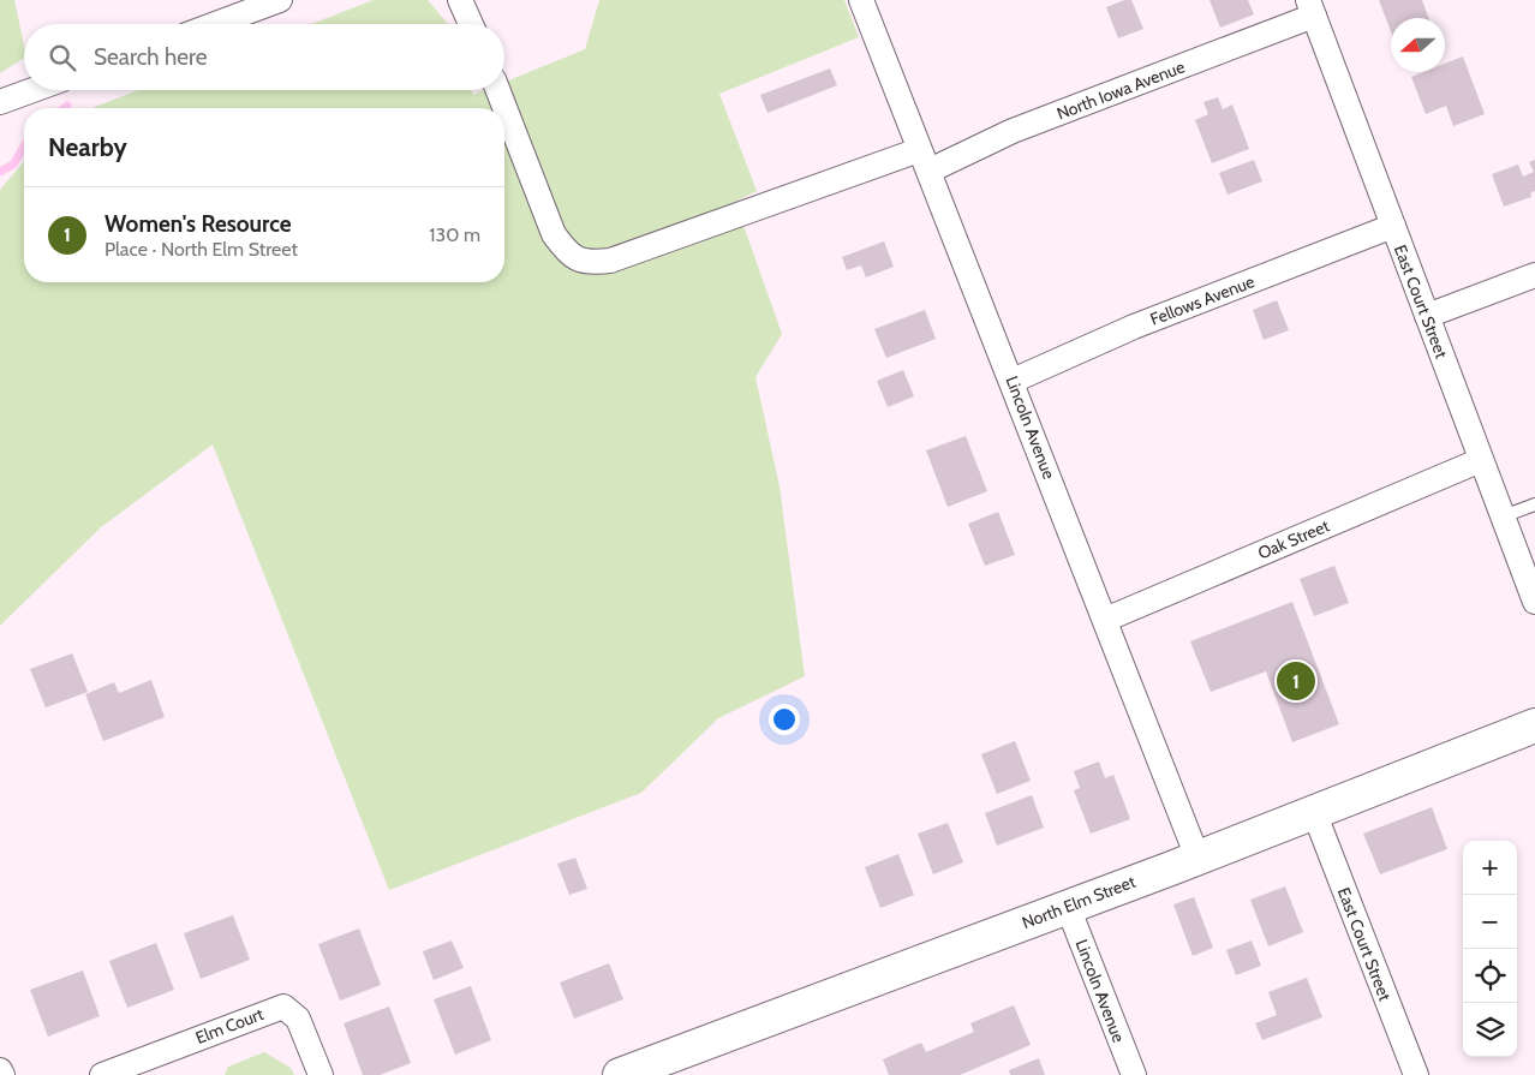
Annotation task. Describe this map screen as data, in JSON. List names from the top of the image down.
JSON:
{
  "streets": {
    "main road": ["North Elm Street"],
    "street": [
      "North Iowa Avenue",
      "Fellows Avenue",
      "East Court Street",
      "Lincoln Avenue",
      "Oak Street",
      "Elm Court"
    ]
  },
  "crossings": [
    ["North Iowa Avenue", "East Court Street"],
    ["North Iowa Avenue", "Lincoln Avenue"],
    ["Fellows Avenue", "East Court Street"],
    ["Fellows Avenue", "Lincoln Avenue"],
    ["East Court Street", "Oak Street"],
    ["East Court Street", "North Elm Street"],
    ["Lincoln Avenue", "Oak Street"],
    ["Lincoln Avenue", "North Elm Street"]
  ],
  "north": "left",
  "page": {
    "search": "Search here",
    "heading": "Nearby",
    "list": [
      {
        "mark": "1",
        "name": "Women's Resource",
        "note": "Place · North Elm Street",
        "value": "130 m"
      }
    ],
    "pins": "1",
    "map_buttons": ["+", "−"]
  }
}
